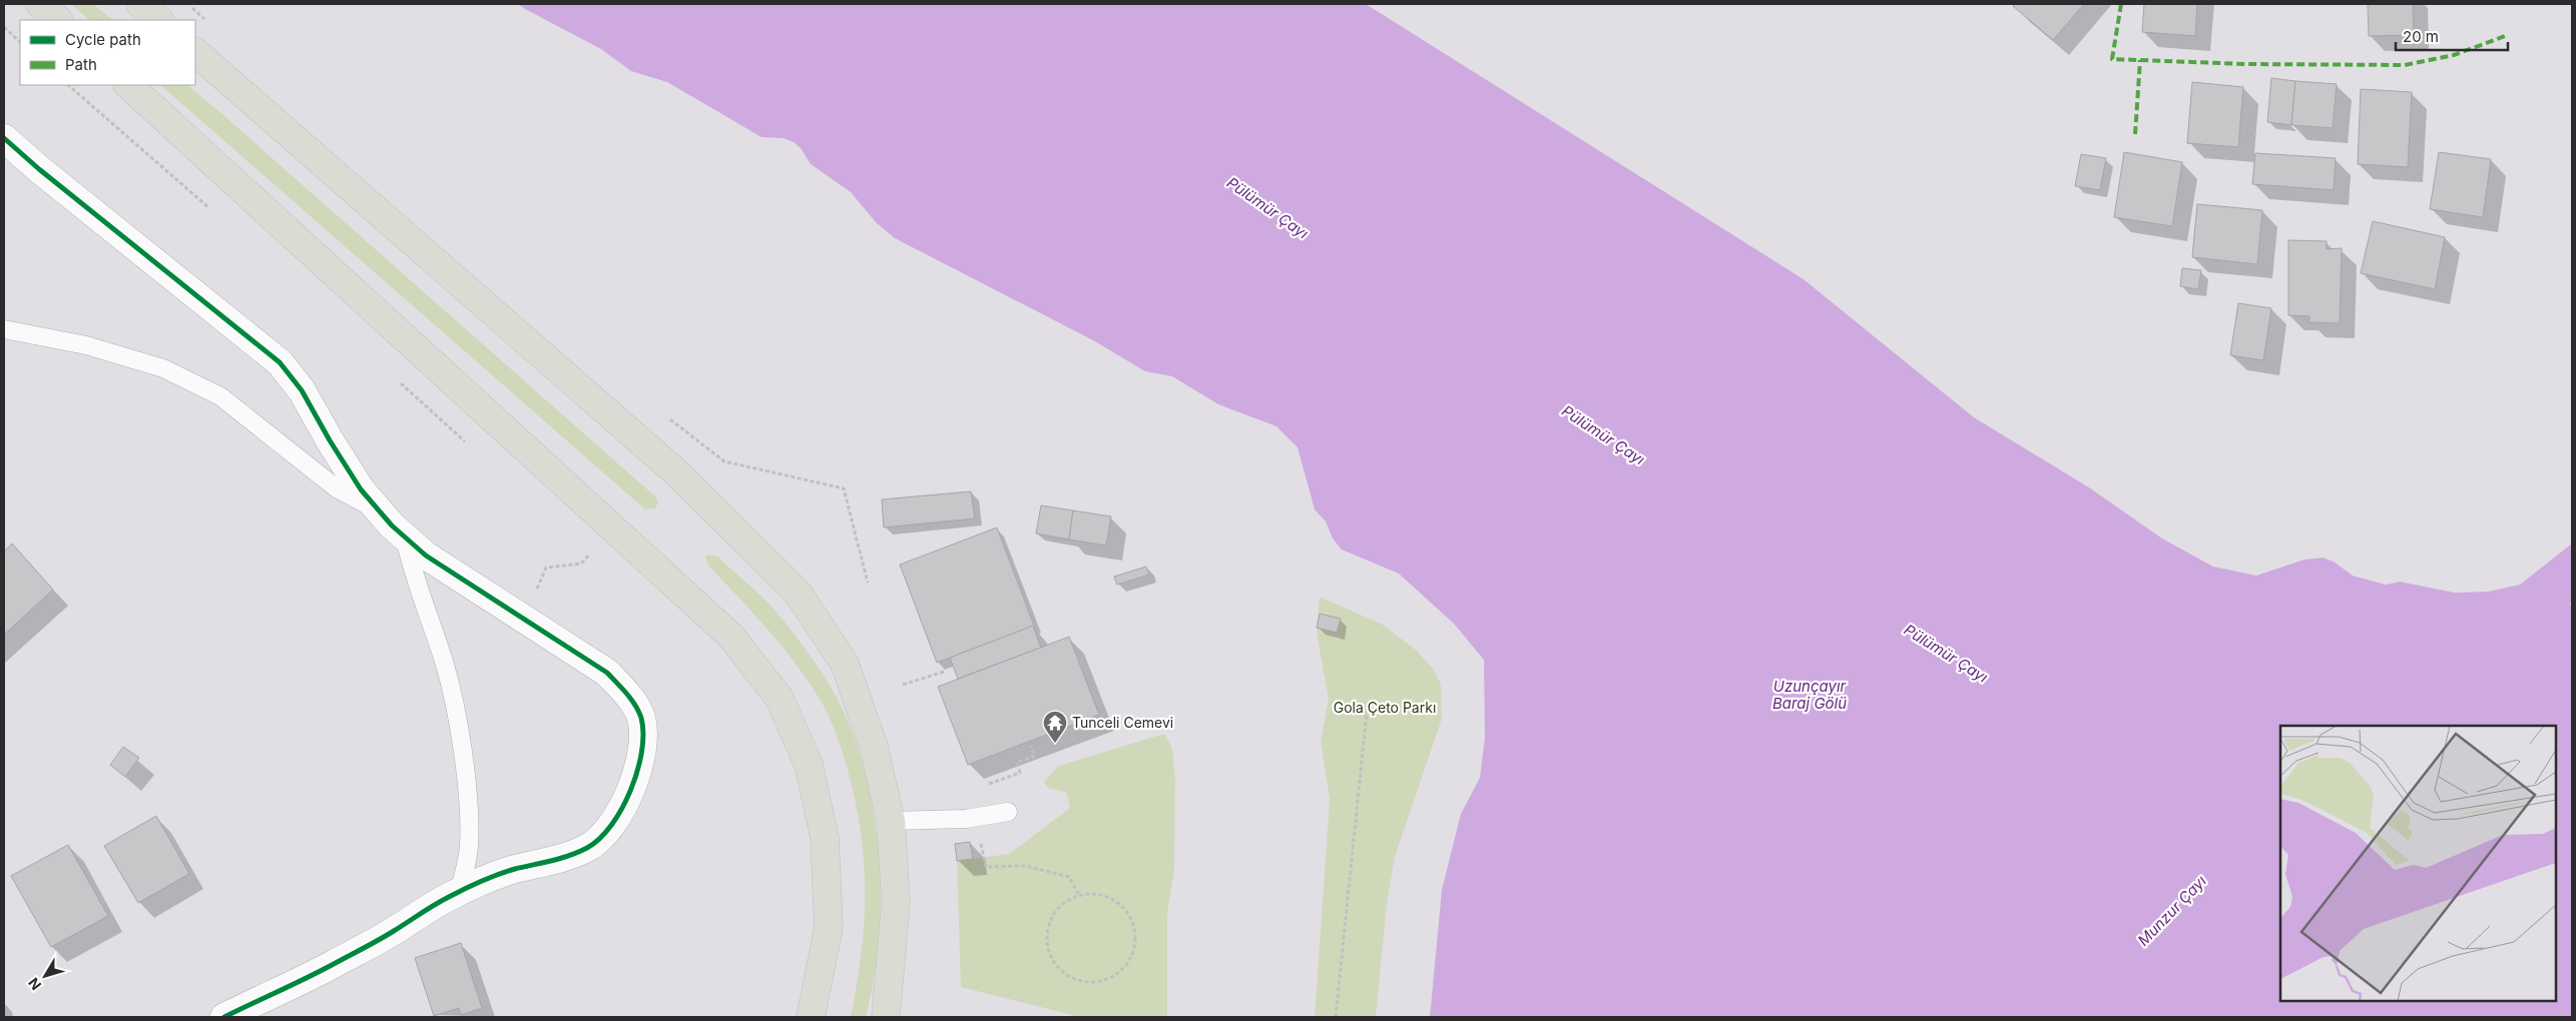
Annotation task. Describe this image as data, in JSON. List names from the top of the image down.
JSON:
{
  "water": ["Pülümür Çayı", "Uzunçayır Baraj Gölü", "Munzur Çayı"],
  "parks": ["Gola Çeto Parkı"],
  "places": {
    "temple": ["Tunceli Cemevi"]
  },
  "legend": ["Cycle path", "Path"],
  "scale_bar": "20 m",
  "north": "bottom left"
}
